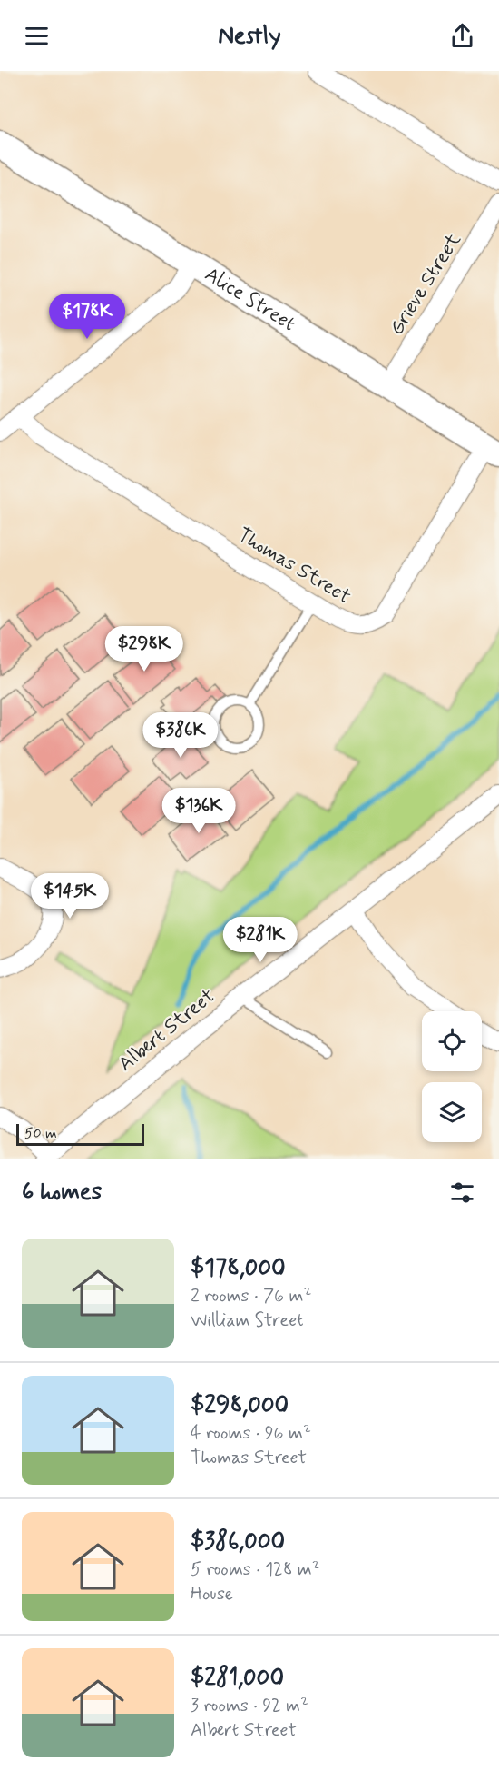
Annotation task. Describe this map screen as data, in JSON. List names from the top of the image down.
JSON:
{
  "streets": {
    "street": [
      "Grieve Street",
      "Alice Street",
      "Thomas Street",
      "Albert Street"
    ]
  },
  "crossings": [
    ["Grieve Street", "Alice Street"],
    ["Alice Street", "Thomas Street"]
  ],
  "scale_bar": "50 m",
  "page": {
    "header": "Nestly",
    "price": [
      "$178K",
      "$298K",
      "$386K",
      "$136K",
      "$145K",
      "$281K"
    ],
    "scale": "50 m",
    "heading": "6 homes",
    "list": [
      {
        "name": "$178,000",
        "note": "2 rooms · 76 m² · William Street"
      },
      {
        "name": "$298,000",
        "note": "4 rooms · 96 m² · Thomas Street"
      },
      {
        "name": "$386,000",
        "note": "5 rooms · 128 m² · House"
      },
      {
        "name": "$281,000",
        "note": "3 rooms · 92 m² · Albert Street"
      }
    ]
  }
}
